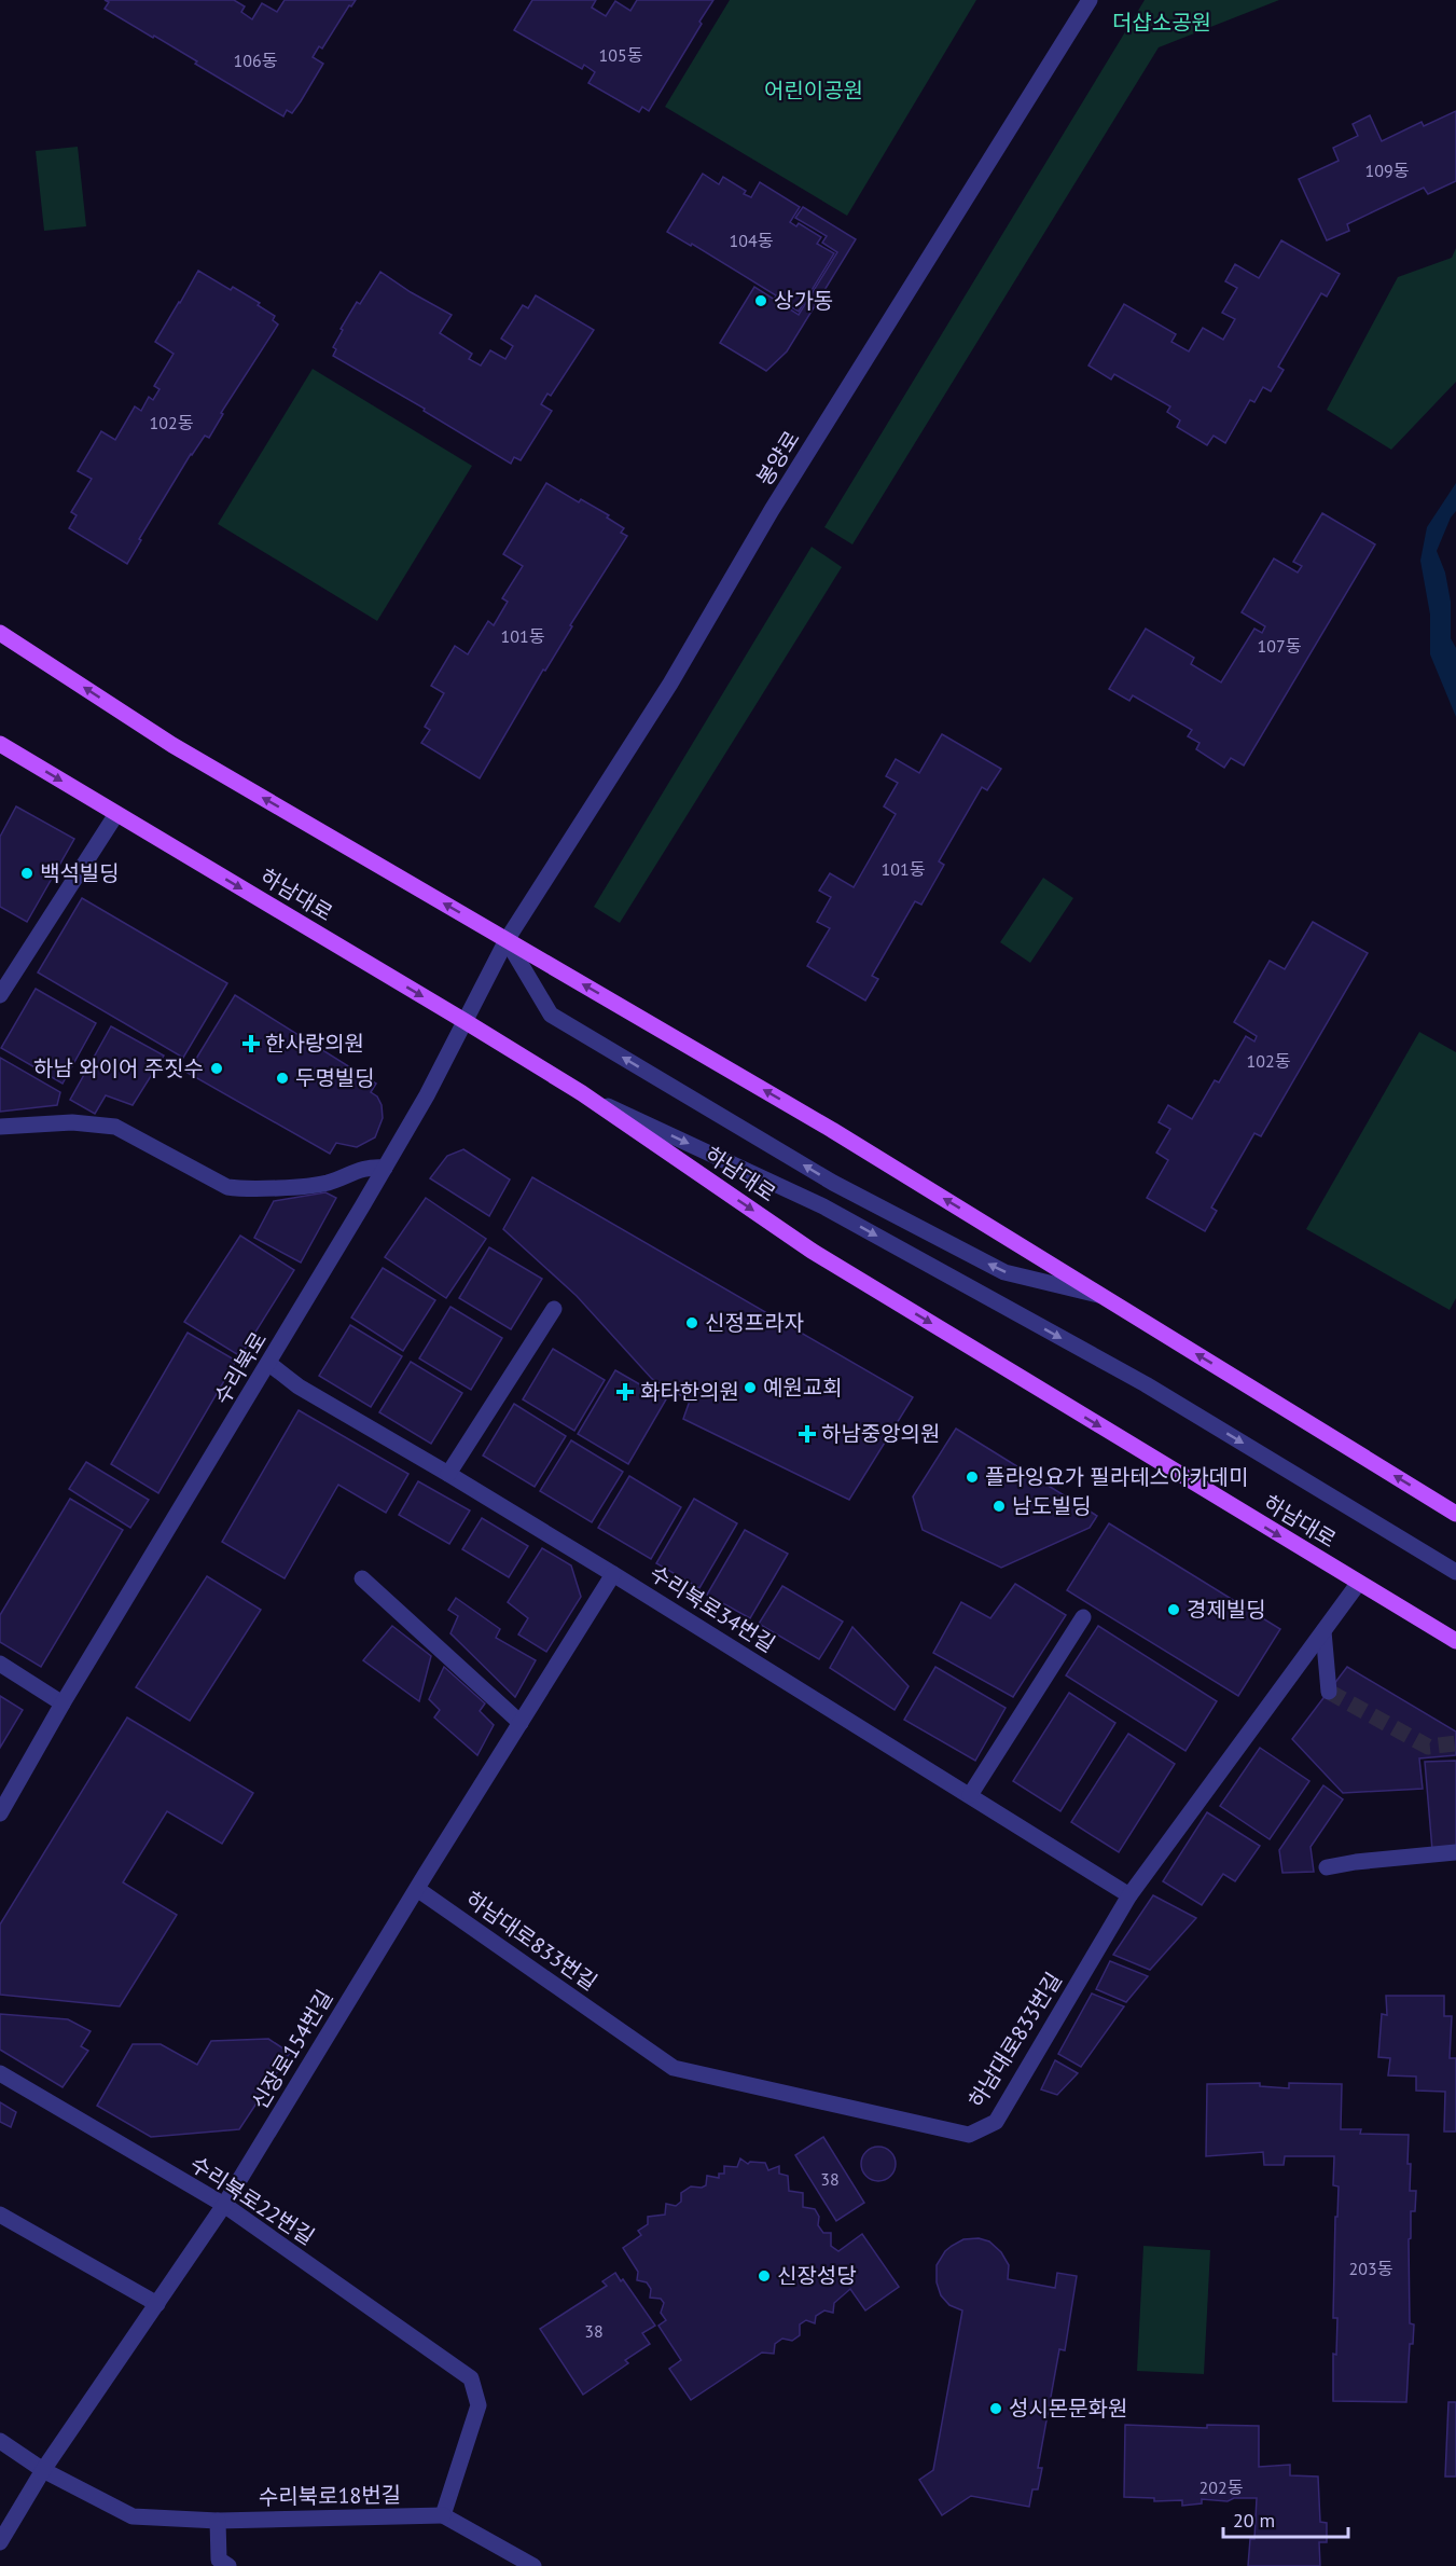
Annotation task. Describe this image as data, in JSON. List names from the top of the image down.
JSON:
{
  "streets": {
    "main road": ["하남대로"],
    "street": [
      "봉양로",
      "수리북로",
      "수리북로34번길",
      "하남대로833번길",
      "신장로154번길",
      "수리북로22번길",
      "수리북로18번길"
    ]
  },
  "crossings": [
    ["봉양로", "수리북로"],
    ["하남대로", "수리북로"],
    ["하남대로", "하남대로833번길"],
    ["수리북로", "수리북로34번길"],
    ["수리북로34번길", "하남대로833번길"],
    ["수리북로34번길", "신장로154번길"],
    ["하남대로833번길", "신장로154번길"],
    ["신장로154번길", "수리북로22번길"],
    ["신장로154번길", "수리북로18번길"],
    ["수리북로22번길", "수리북로18번길"]
  ],
  "parks": ["더샵소공원", "어린이공원"],
  "places": {
    "other": [
      "상가동",
      "백석빌딩",
      "하남 와이어 주짓수",
      "두명빌딩",
      "신정프라자",
      "예원교회",
      "플라잉요가 필라테스아카데미",
      "남도빌딩",
      "경제빌딩",
      "신장성당",
      "성시몬문화원"
    ],
    "health": ["한사랑의원", "화타한의원", "하남중앙의원"]
  },
  "house_numbers": [
    "105동",
    "106동",
    "109동",
    "104동",
    "102동",
    "101동",
    "107동",
    "101동",
    "102동",
    "38",
    "203동",
    "38",
    "202동"
  ],
  "scale_bar": "20 m"
}
